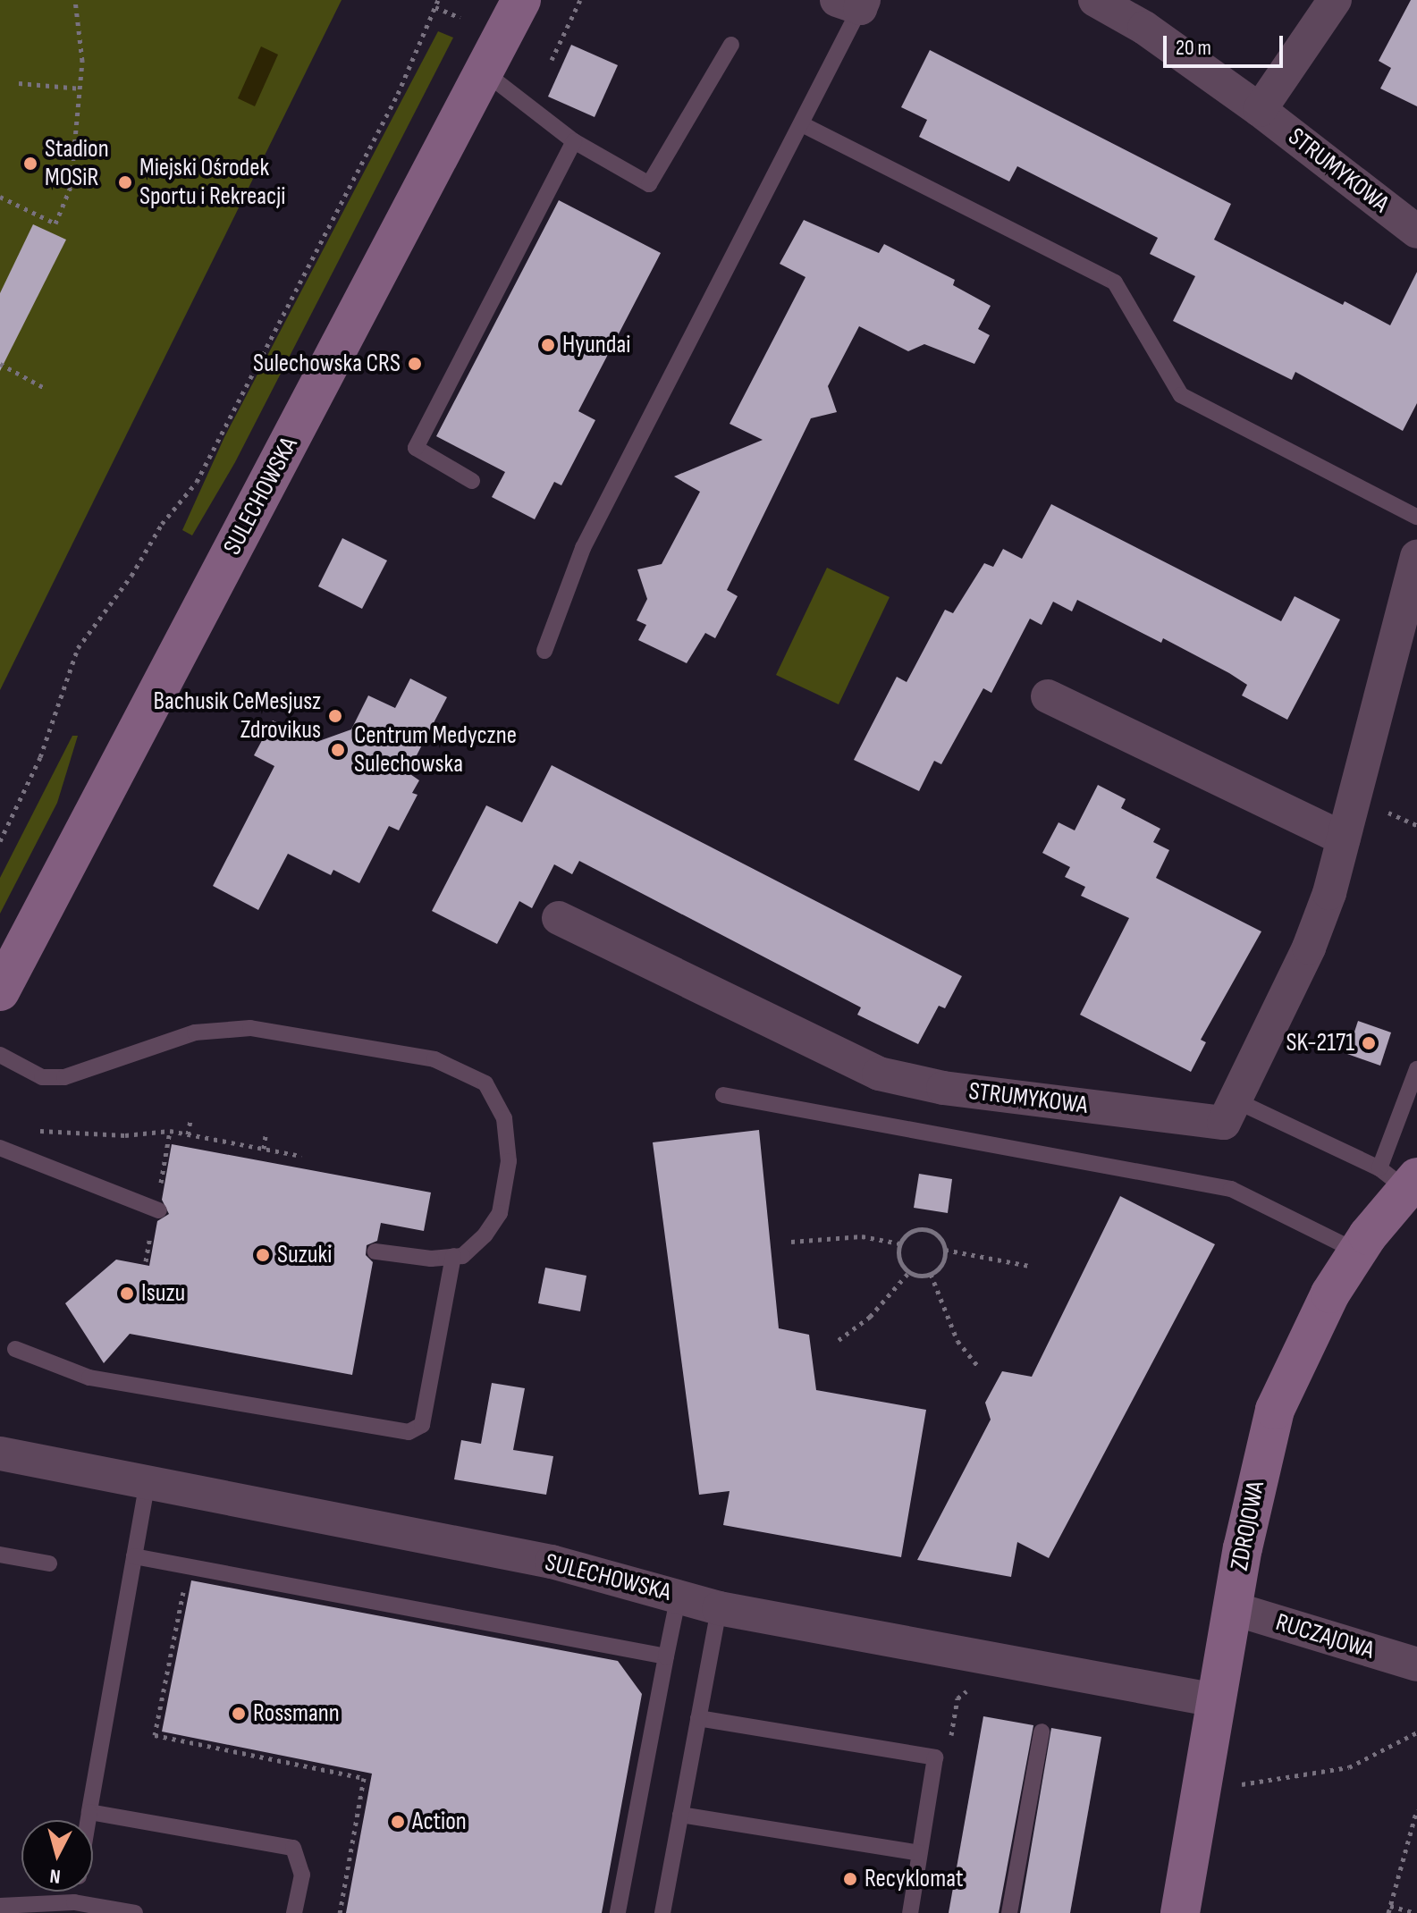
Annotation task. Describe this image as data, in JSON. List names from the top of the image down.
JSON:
{
  "streets": {
    "street": [
      "STRUMYKOWA",
      "SULECHOWSKA",
      "ZDROJOWA",
      "RUCZAJOWA"
    ]
  },
  "crossings": [
    ["SULECHOWSKA", "ZDROJOWA"],
    ["ZDROJOWA", "RUCZAJOWA"]
  ],
  "places": [
    "Stadion MOSiR",
    "Miejski Ośrodek Sportu i Rekreacji",
    "Hyundai",
    "Sulechowska CRS",
    "Bachusik CeMesjusz Zdrovikus",
    "Centrum Medyczne Sulechowska",
    "SK-2171",
    "Suzuki",
    "Isuzu",
    "Rossmann",
    "Action",
    "Recyklomat"
  ],
  "scale_bar": "20 m",
  "north": "bottom"
}
